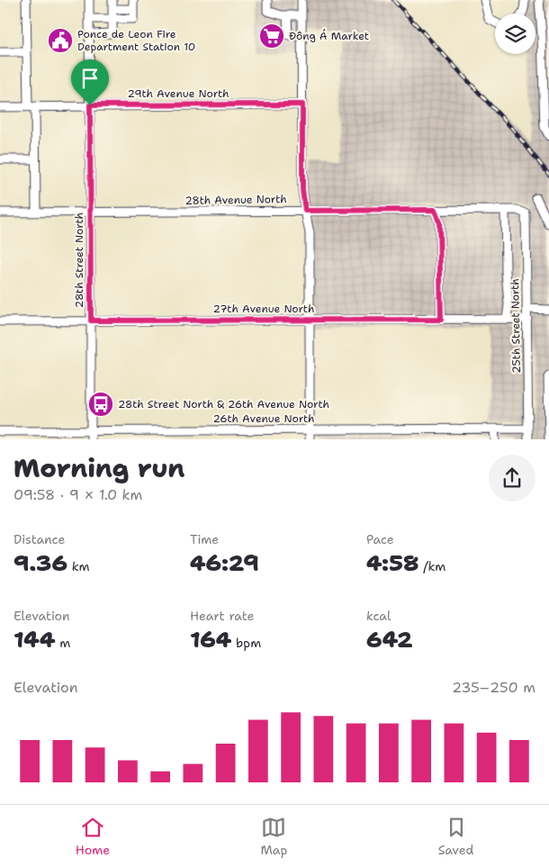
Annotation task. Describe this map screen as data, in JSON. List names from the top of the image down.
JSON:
{
  "streets": {
    "street": [
      "29th Avenue North",
      "28th Avenue North",
      "28th Street North",
      "27th Avenue North",
      "25th Street North",
      "26th Avenue North"
    ]
  },
  "crossings": [
    ["29th Avenue North", "28th Street North"],
    ["28th Avenue North", "28th Street North"],
    ["28th Avenue North", "25th Street North"],
    ["28th Street North", "27th Avenue North"],
    ["28th Street North", "26th Avenue North"],
    ["27th Avenue North", "25th Street North"],
    ["25th Street North", "26th Avenue North"]
  ],
  "places": {
    "supermarket": ["Đông Á Market"],
    "public building": ["Ponce de Leon Fire Department Station 10"],
    "bus stop": ["28th Street North & 26th Avenue North"]
  },
  "page": {
    "heading": ["Morning run", "09:58 · 9 × 1.0 km"],
    "stats": [
      ["Distance", "9.36 km"],
      ["Time", "46:29"],
      ["Pace", "4:58 /km"],
      ["Elevation", "144 m"],
      ["Heart rate", "164 bpm"],
      ["kcal", "642"]
    ],
    "chart": ["Elevation", "235–250 m"],
    "tabs": ["Home", "Map", "Saved"]
  }
}
